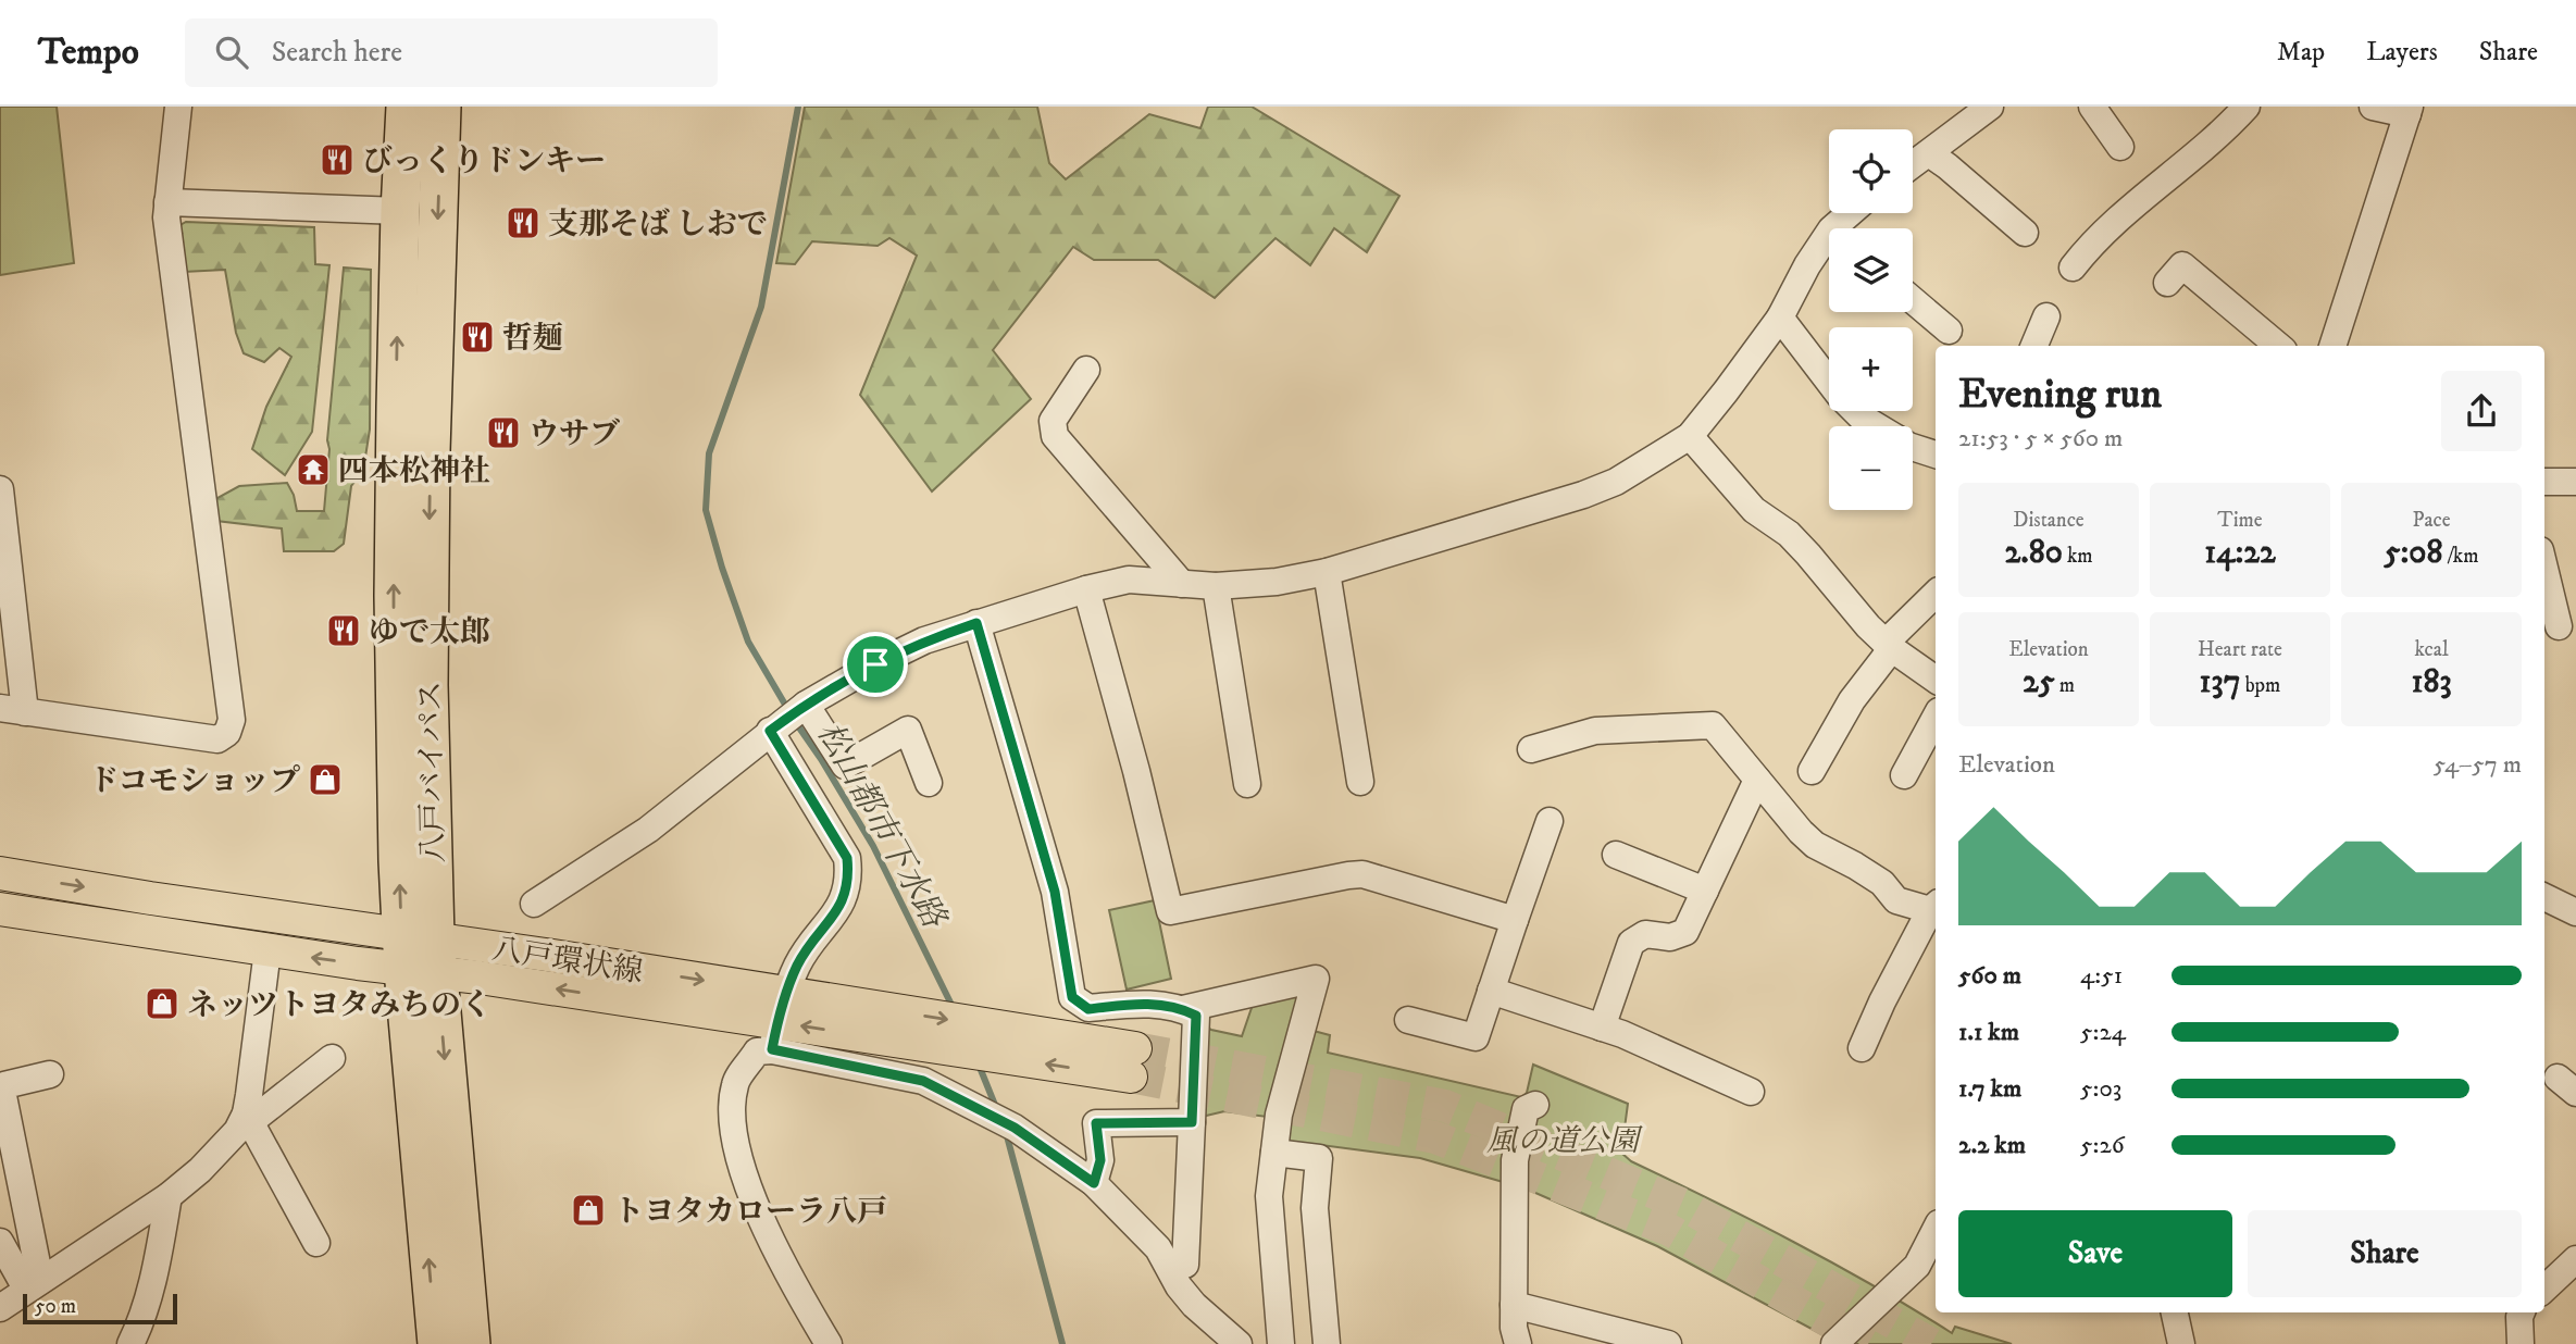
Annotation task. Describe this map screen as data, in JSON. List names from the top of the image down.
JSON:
{
  "streets": {
    "highway": ["八戸バイパス"],
    "main road": ["八戸環状線"]
  },
  "crossings": [
    ["八戸バイパス", "八戸環状線"]
  ],
  "water": ["松山都市下水路"],
  "parks": ["風の道公園"],
  "places": {
    "restaurant": [
      "びっくりドンキー",
      "支那そば しおで",
      "哲麺",
      "ウサブ",
      "ゆで太郎"
    ],
    "temple": ["四本松神社"],
    "shop": ["ドコモショップ", "ネッツトヨタみちのく", "トヨタカローラ八戸"]
  },
  "scale_bar": "50 m",
  "page": {
    "header": "Tempo",
    "search": "Search here",
    "nav": ["Map", "Layers", "Share"],
    "map_buttons": ["+", "−"],
    "heading": ["Evening run", "21:53 · 5 × 560 m"],
    "stats": [
      ["Distance", "2.80 km"],
      ["Time", "14:22"],
      ["Pace", "5:08 /km"],
      ["Elevation", "25 m"],
      ["Heart rate", "137 bpm"],
      ["kcal", "183"]
    ],
    "chart": ["Elevation", "54–57 m"],
    "list": [
      {
        "name": "560 m",
        "note": "4:51"
      },
      {
        "name": "1.1 km",
        "note": "5:24"
      },
      {
        "name": "1.7 km",
        "note": "5:03"
      },
      {
        "name": "2.2 km",
        "note": "5:26"
      }
    ],
    "buttons": ["Save", "Share"],
    "scale": "50 m"
  }
}
